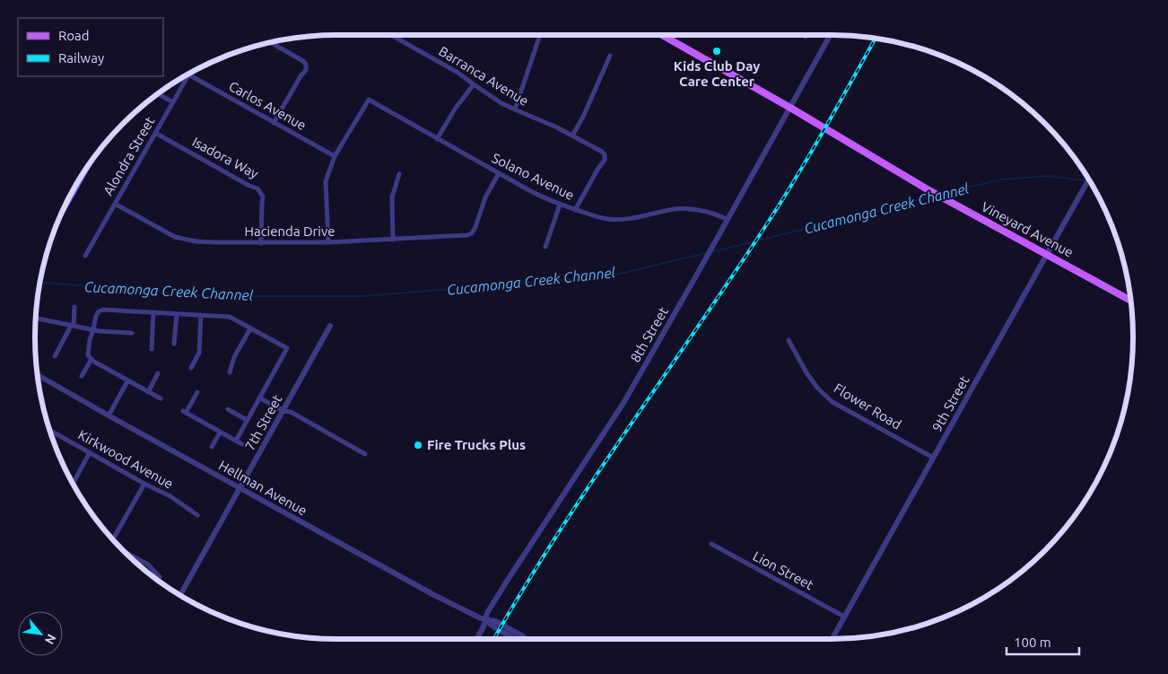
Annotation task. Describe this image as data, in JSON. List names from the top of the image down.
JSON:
{
  "streets": {
    "main road": ["Vineyard Avenue"],
    "street": [
      "Barranca Avenue",
      "Carlos Avenue",
      "Alondra Street",
      "Isadora Way",
      "Solano Avenue",
      "Hacienda Drive",
      "8th Street",
      "9th Street",
      "Flower Road",
      "7th Street",
      "Kirkwood Avenue",
      "Hellman Avenue",
      "Lion Street"
    ]
  },
  "crossings": [
    ["Barranca Avenue", "Solano Avenue"],
    ["Carlos Avenue", "Alondra Street"],
    ["Carlos Avenue", "Solano Avenue"],
    ["Alondra Street", "Isadora Way"],
    ["Alondra Street", "Hacienda Drive"],
    ["Isadora Way", "Hacienda Drive"],
    ["Solano Avenue", "Hacienda Drive"],
    ["Solano Avenue", "8th Street"],
    ["Vineyard Avenue", "8th Street"],
    ["Vineyard Avenue", "9th Street"],
    ["8th Street", "Hellman Avenue"],
    ["9th Street", "Flower Road"],
    ["9th Street", "Lion Street"],
    ["7th Street", "Hellman Avenue"]
  ],
  "water": ["Cucamonga Creek Channel"],
  "places": ["Kids Club Day Care Center", "Fire Trucks Plus"],
  "legend": ["Road", "Railway"],
  "scale_bar": "100 m",
  "north": "bottom right"
}
